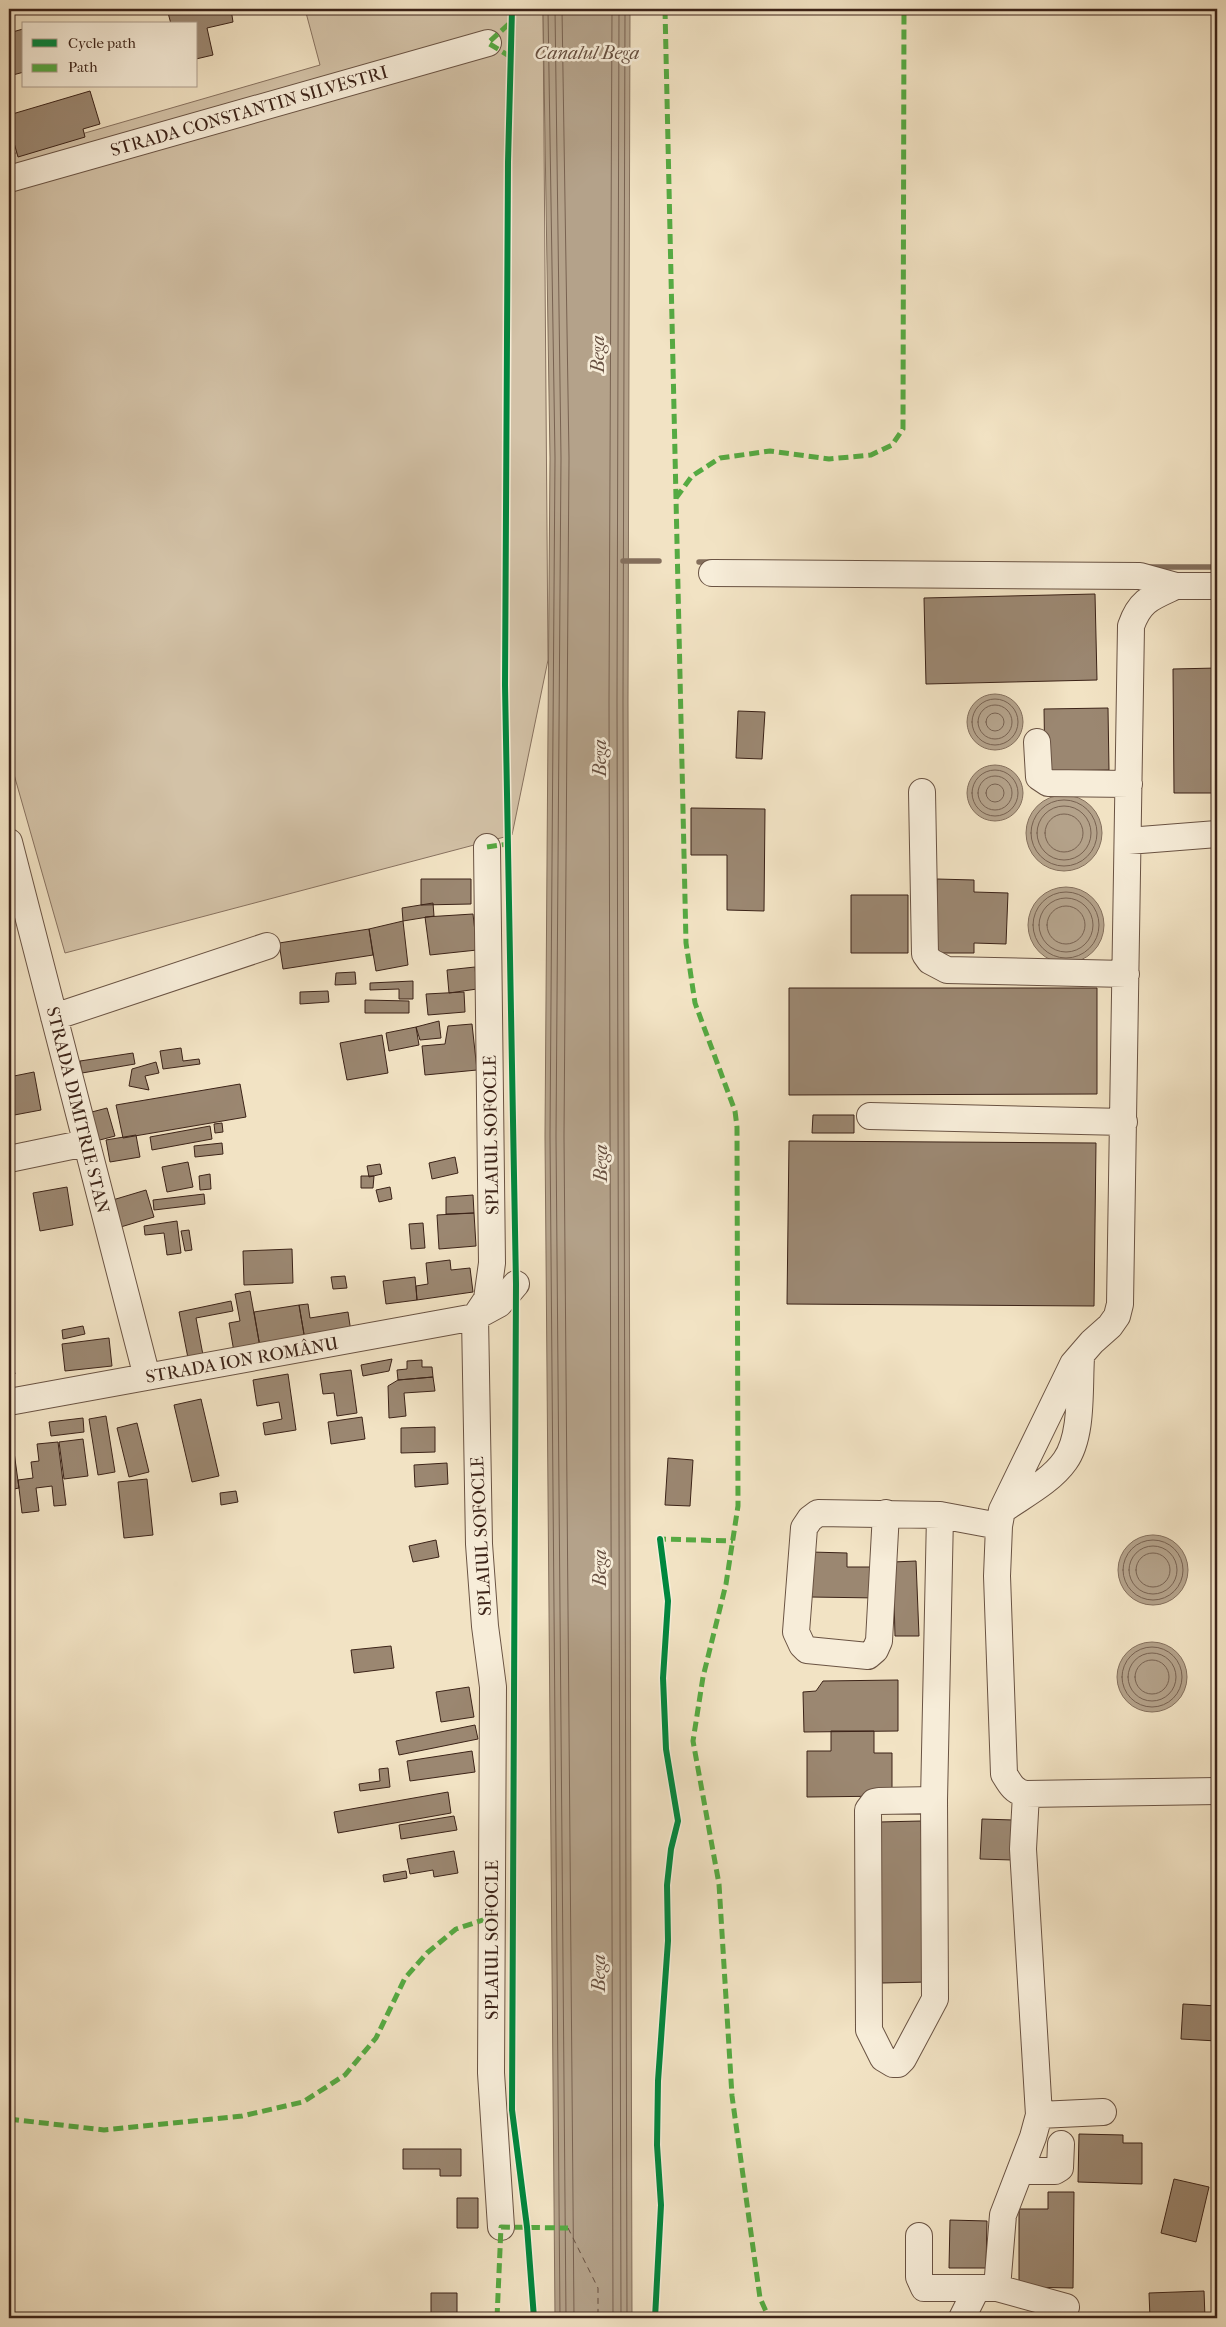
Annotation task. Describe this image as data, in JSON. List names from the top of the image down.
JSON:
{
  "streets": {
    "street": [
      "STRADA CONSTANTIN SILVESTRI",
      "STRADA DIMITRIE STAN",
      "SPLAIUL SOFOCLE",
      "STRADA ION ROMÂNU"
    ]
  },
  "crossings": [
    ["STRADA DIMITRIE STAN", "STRADA ION ROMÂNU"],
    ["SPLAIUL SOFOCLE", "STRADA ION ROMÂNU"]
  ],
  "water": ["Canalul Bega", "Bega"],
  "legend": ["Cycle path", "Path"]
}
